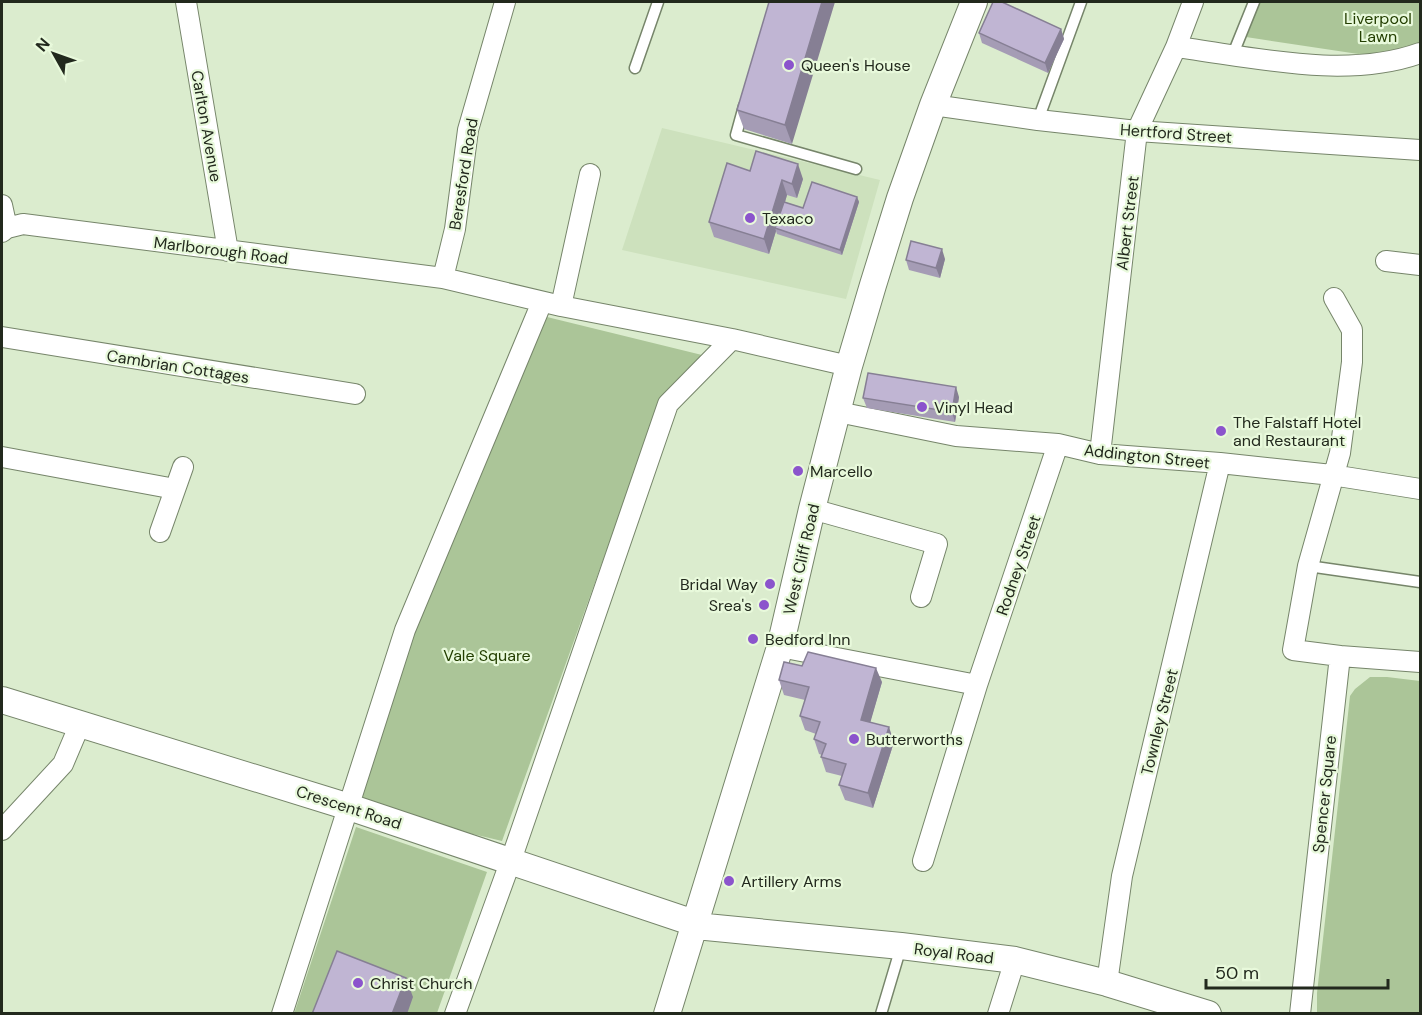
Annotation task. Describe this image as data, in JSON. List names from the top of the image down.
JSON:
{
  "streets": {
    "street": [
      "Carlton Avenue",
      "Hertford Street",
      "Beresford Road",
      "Albert Street",
      "Marlborough Road",
      "Cambrian Cottages",
      "Addington Street",
      "West Cliff Road",
      "Rodney Street",
      "Townley Street",
      "Spencer Square",
      "Crescent Road",
      "Royal Road"
    ]
  },
  "crossings": [
    ["Carlton Avenue", "Marlborough Road"],
    ["Hertford Street", "Albert Street"],
    ["Hertford Street", "West Cliff Road"],
    ["Beresford Road", "Marlborough Road"],
    ["Albert Street", "Addington Street"],
    ["Addington Street", "West Cliff Road"],
    ["Addington Street", "Rodney Street"],
    ["Addington Street", "Townley Street"],
    ["West Cliff Road", "Crescent Road"],
    ["West Cliff Road", "Royal Road"],
    ["Townley Street", "Royal Road"],
    ["Crescent Road", "Royal Road"]
  ],
  "parks": ["Liverpool Lawn", "Vale Square"],
  "places": [
    "Queen's House",
    "Texaco",
    "Vinyl Head",
    "The Falstaff Hotel and Restaurant",
    "Marcello",
    "Bridal Way",
    "Srea's",
    "Bedford Inn",
    "Butterworths",
    "Artillery Arms",
    "Christ Church"
  ],
  "scale_bar": "50 m",
  "north": "top left"
}
